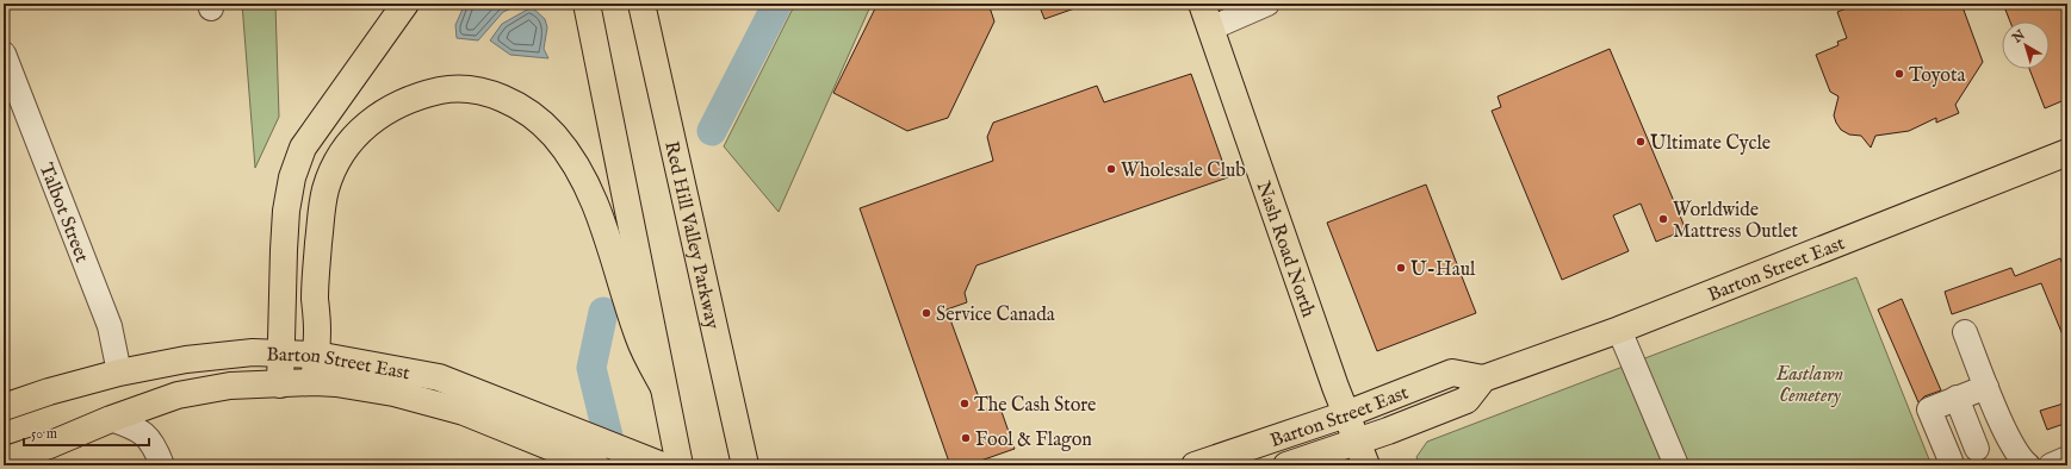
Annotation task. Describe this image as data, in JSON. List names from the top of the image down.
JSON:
{
  "streets": {
    "main road": ["Red Hill Valley Parkway", "Nash Road North", "Barton Street East"],
    "street": ["Talbot Street"]
  },
  "crossings": [
    ["Talbot Street", "Barton Street East"],
    ["Nash Road North", "Barton Street East"]
  ],
  "parks": ["Eastlawn Cemetery"],
  "places": [
    "Toyota",
    "Ultimate Cycle",
    "Wholesale Club",
    "Worldwide Mattress Outlet",
    "U-Haul",
    "Service Canada",
    "The Cash Store",
    "Fool & Flagon"
  ],
  "scale_bar": "50 m",
  "north": "top left"
}
